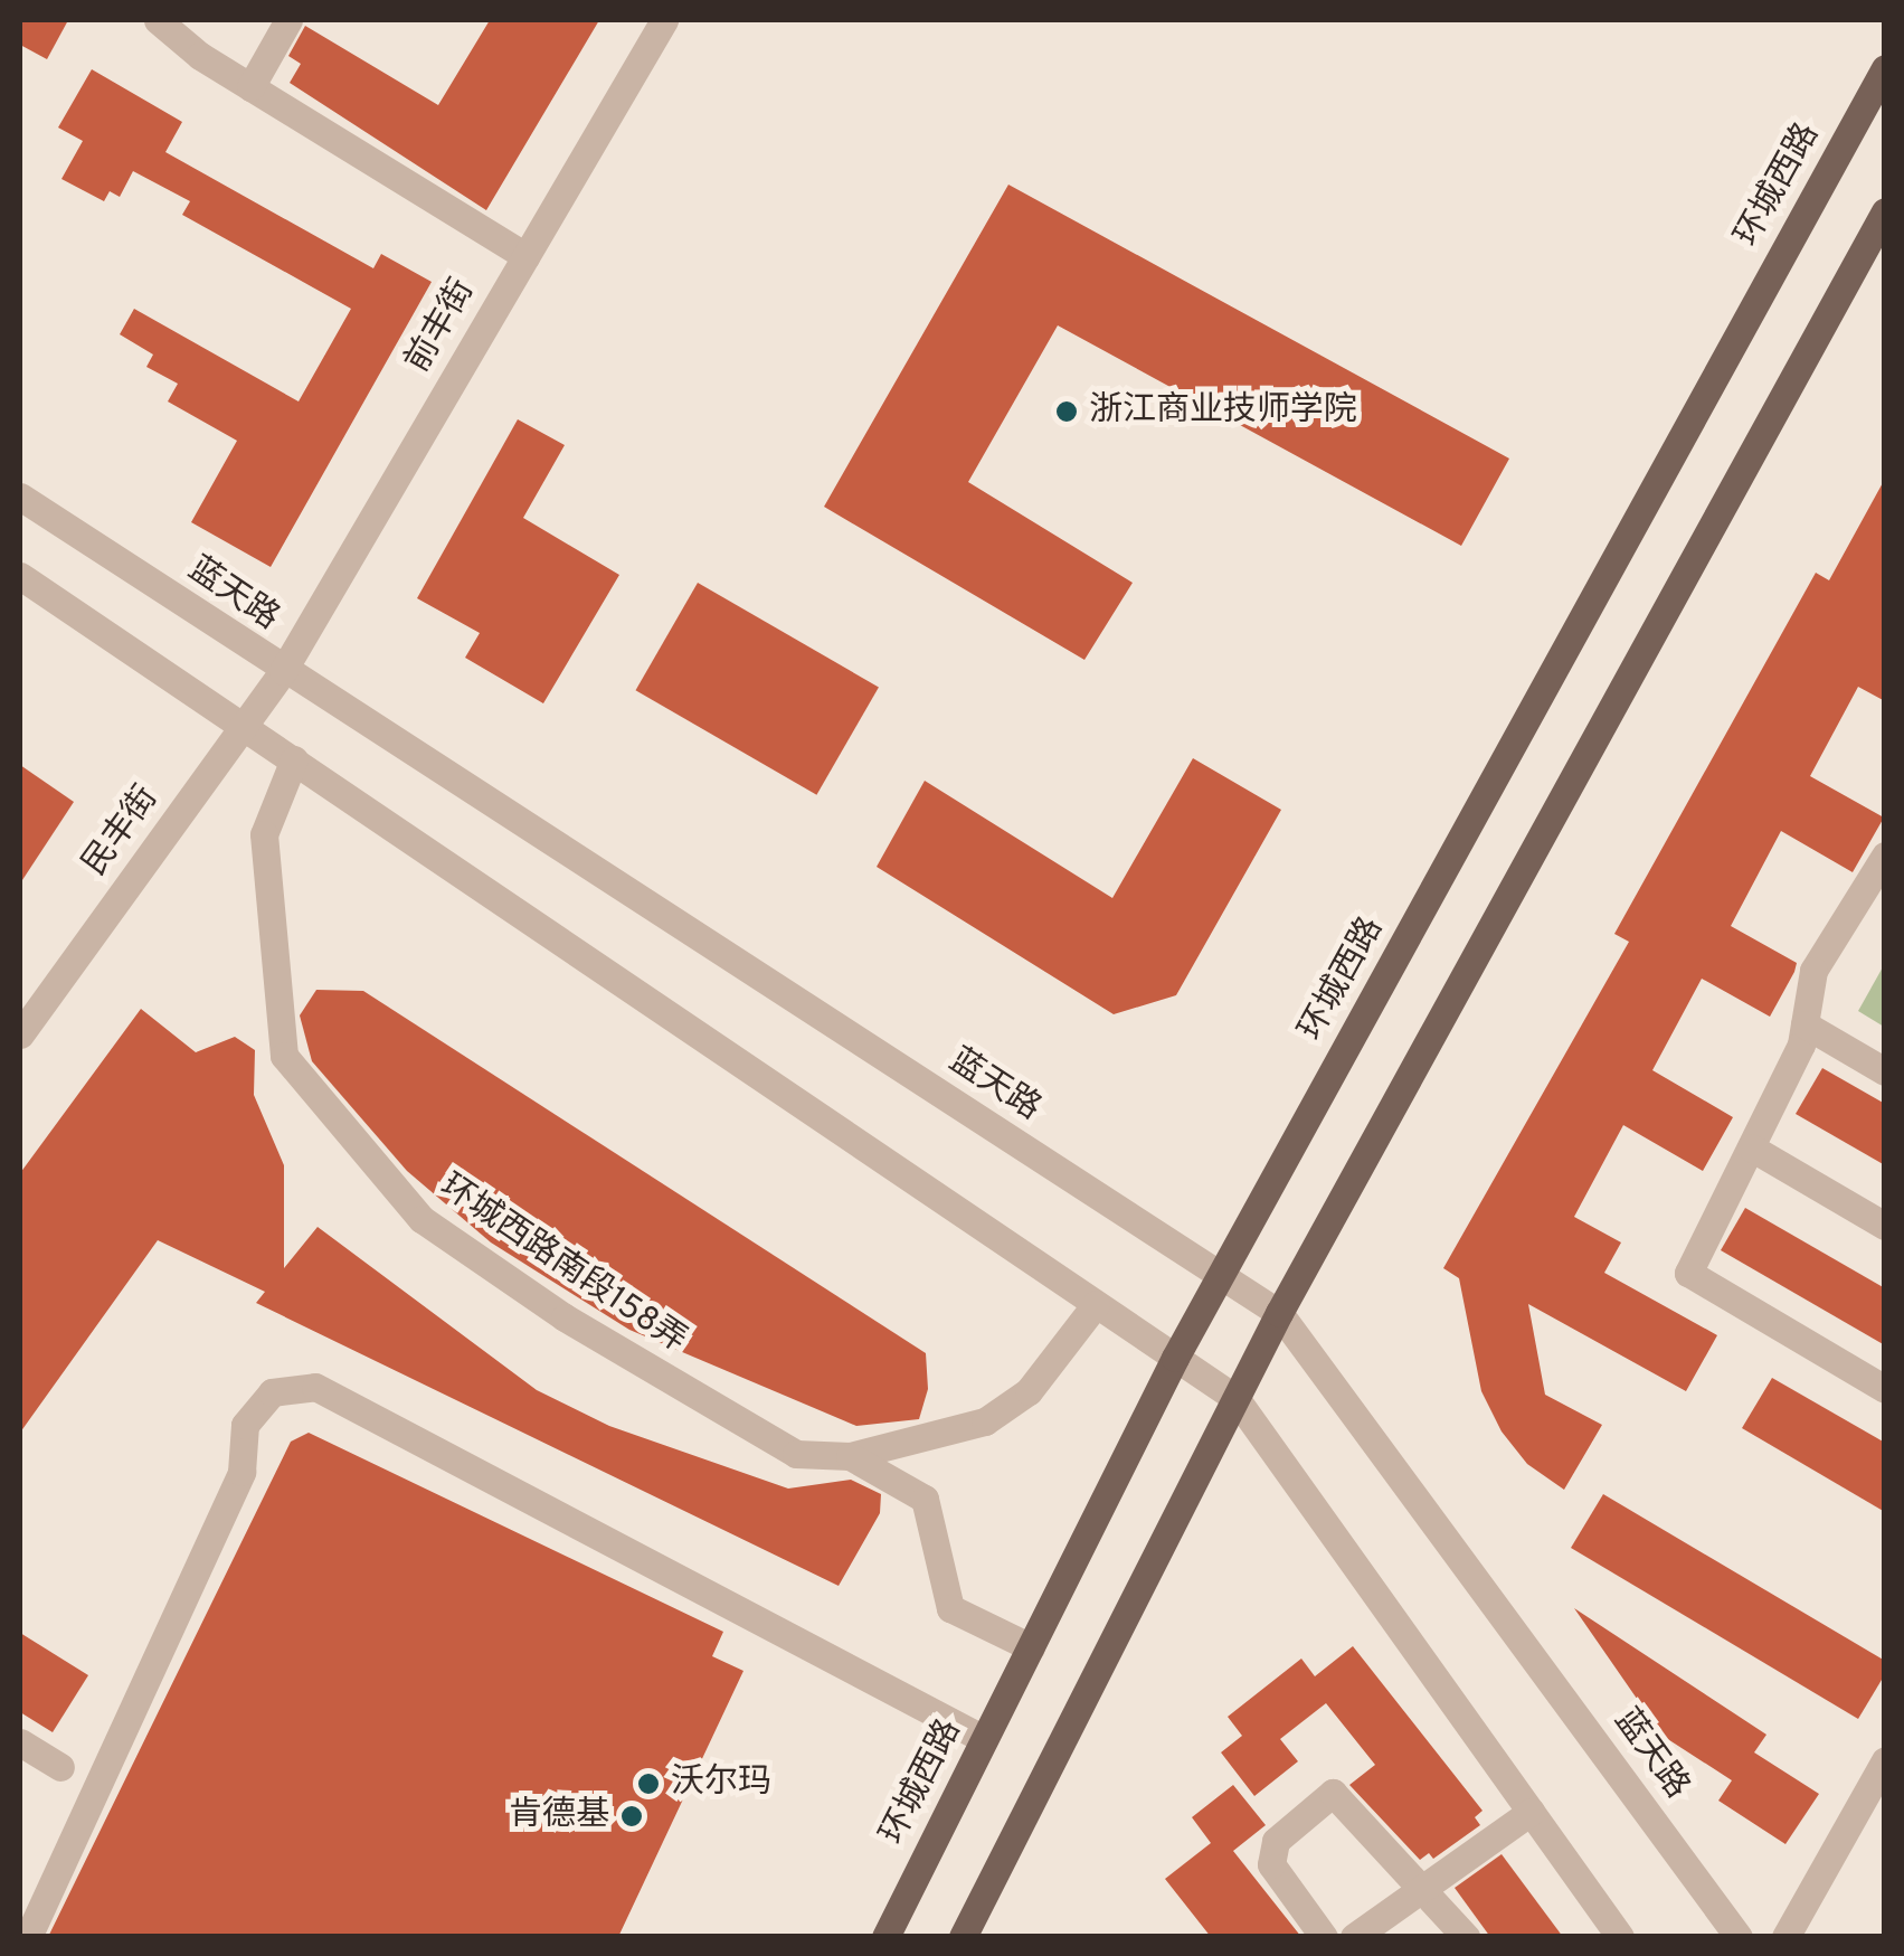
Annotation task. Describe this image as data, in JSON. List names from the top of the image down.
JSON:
{
  "streets": {
    "main road": ["环城西路"],
    "street": [
      "前丰街",
      "蓝天路",
      "民丰街",
      "环城西路南段158弄"
    ]
  },
  "crossings": [
    ["环城西路", "蓝天路"],
    ["前丰街", "蓝天路"],
    ["前丰街", "民丰街"],
    ["蓝天路", "民丰街"]
  ],
  "places": ["浙江商业技师学院", "沃尔玛", "肯德基"]
}
